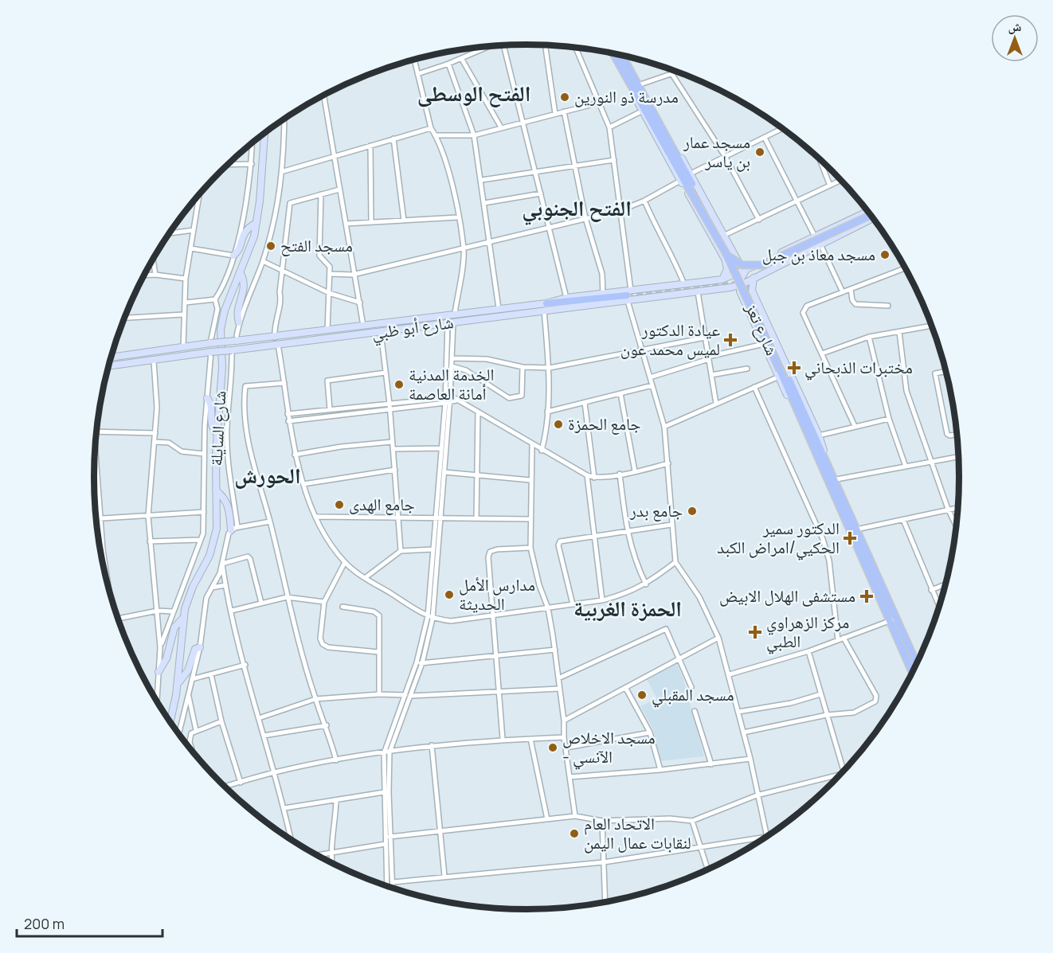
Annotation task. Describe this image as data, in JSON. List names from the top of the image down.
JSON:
{
  "streets": {
    "main road": ["شارع أبو ظبي", "شارع تعز", "شارع السايلة"]
  },
  "districts": [
    "الفتح الوسطى",
    "الفتح الجنوبي",
    "الحورش",
    "الحمزة الغربية"
  ],
  "places": {
    "other": [
      "مدرسة ذو النورين",
      "مسجد عمار بن ياسر",
      "مسجد الفتح",
      "مسجد معاذ بن جبل",
      "الخدمة المدنية أمانة العاصمة",
      "جامع الحمزة",
      "جامع الهدى",
      "جامع بدر",
      "مدارس الأمل الحديثة",
      "مسجد المقبلي",
      "مسجد الاخلاص - الآنسي",
      "الاتحاد العام لنقابات عمال اليمن"
    ],
    "health": [
      "عيادة الدكتور لميس محمد عون",
      "مختبرات الذبحاني",
      "الدكتور سمير الحكيي/امراض الكبد",
      "مستشفى الهلال الابيض",
      "مركز الزهراوي الطبي"
    ]
  },
  "scale_bar": "200 m",
  "north": "top"
}
